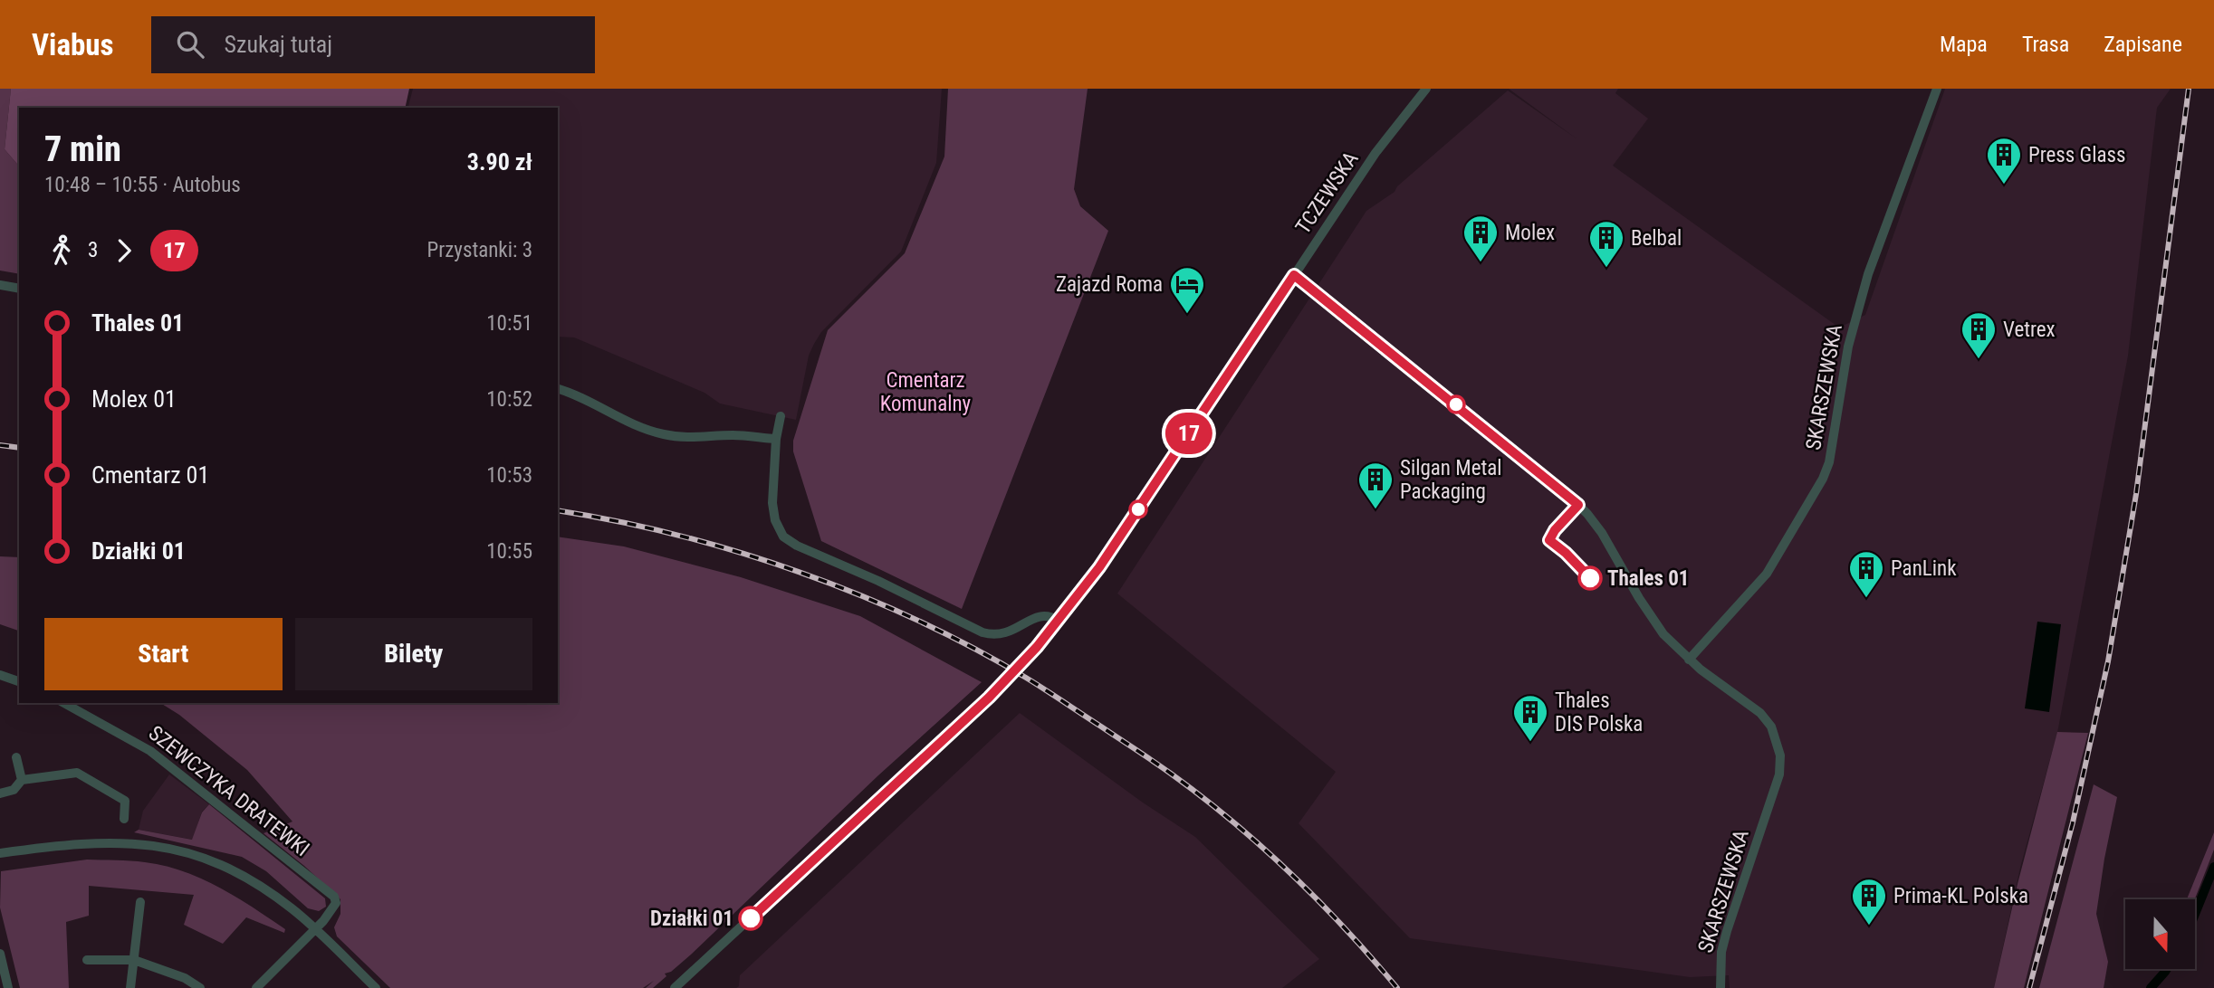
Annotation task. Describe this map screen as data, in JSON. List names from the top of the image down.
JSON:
{
  "streets": {
    "street": ["TCZEWSKA", "SKARSZEWSKA", "SZEWCZYKA DRATEWKI"]
  },
  "crossings": [
    ["TCZEWSKA", "SKARSZEWSKA"]
  ],
  "parks": ["Cmentarz Komunalny"],
  "places": {
    "building": [
      "Press Glass",
      "Molex",
      "Belbal",
      "Vetrex",
      "Silgan Metal Packaging",
      "PanLink",
      "Thales DIS Polska",
      "Prima-KL Polska"
    ],
    "hotel": ["Zajazd Roma"],
    "other": ["Thales 01", "Działki 01"]
  },
  "lines": ["bus line 17"],
  "north": "bottom",
  "page": {
    "header": "Viabus",
    "search": "Szukaj tutaj",
    "nav": ["Mapa", "Trasa", "Zapisane"],
    "on_map": "17",
    "heading": ["7 min", "10:48 – 10:55 · Autobus", "3.90 zł"],
    "legs": ["3", "17", "Przystanki: 3"],
    "list": [
      {
        "name": "Thales 01",
        "value": "10:51"
      },
      {
        "name": "Molex 01",
        "value": "10:52"
      },
      {
        "name": "Cmentarz 01",
        "value": "10:53"
      },
      {
        "name": "Działki 01",
        "value": "10:55"
      }
    ],
    "buttons": ["Start", "Bilety"]
  }
}
